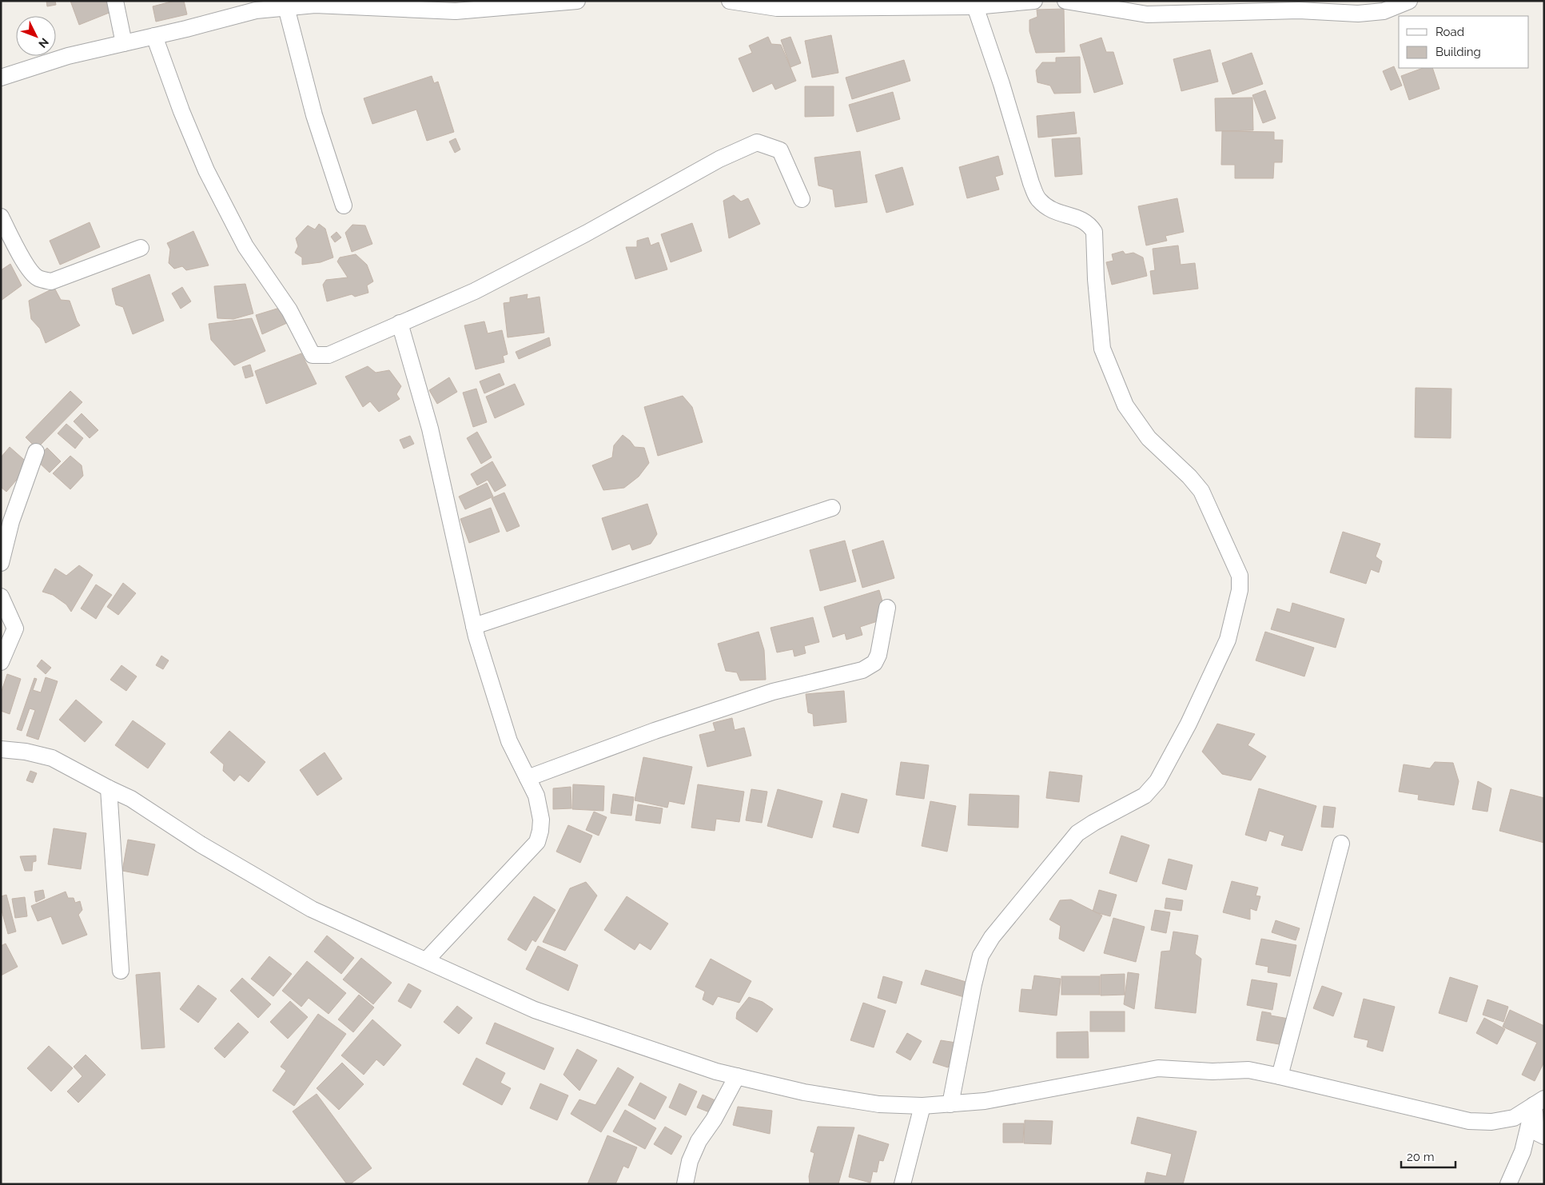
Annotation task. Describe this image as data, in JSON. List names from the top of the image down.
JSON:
{
  "legend": ["Road", "Building"],
  "scale_bar": "20 m",
  "north": "bottom right"
}
